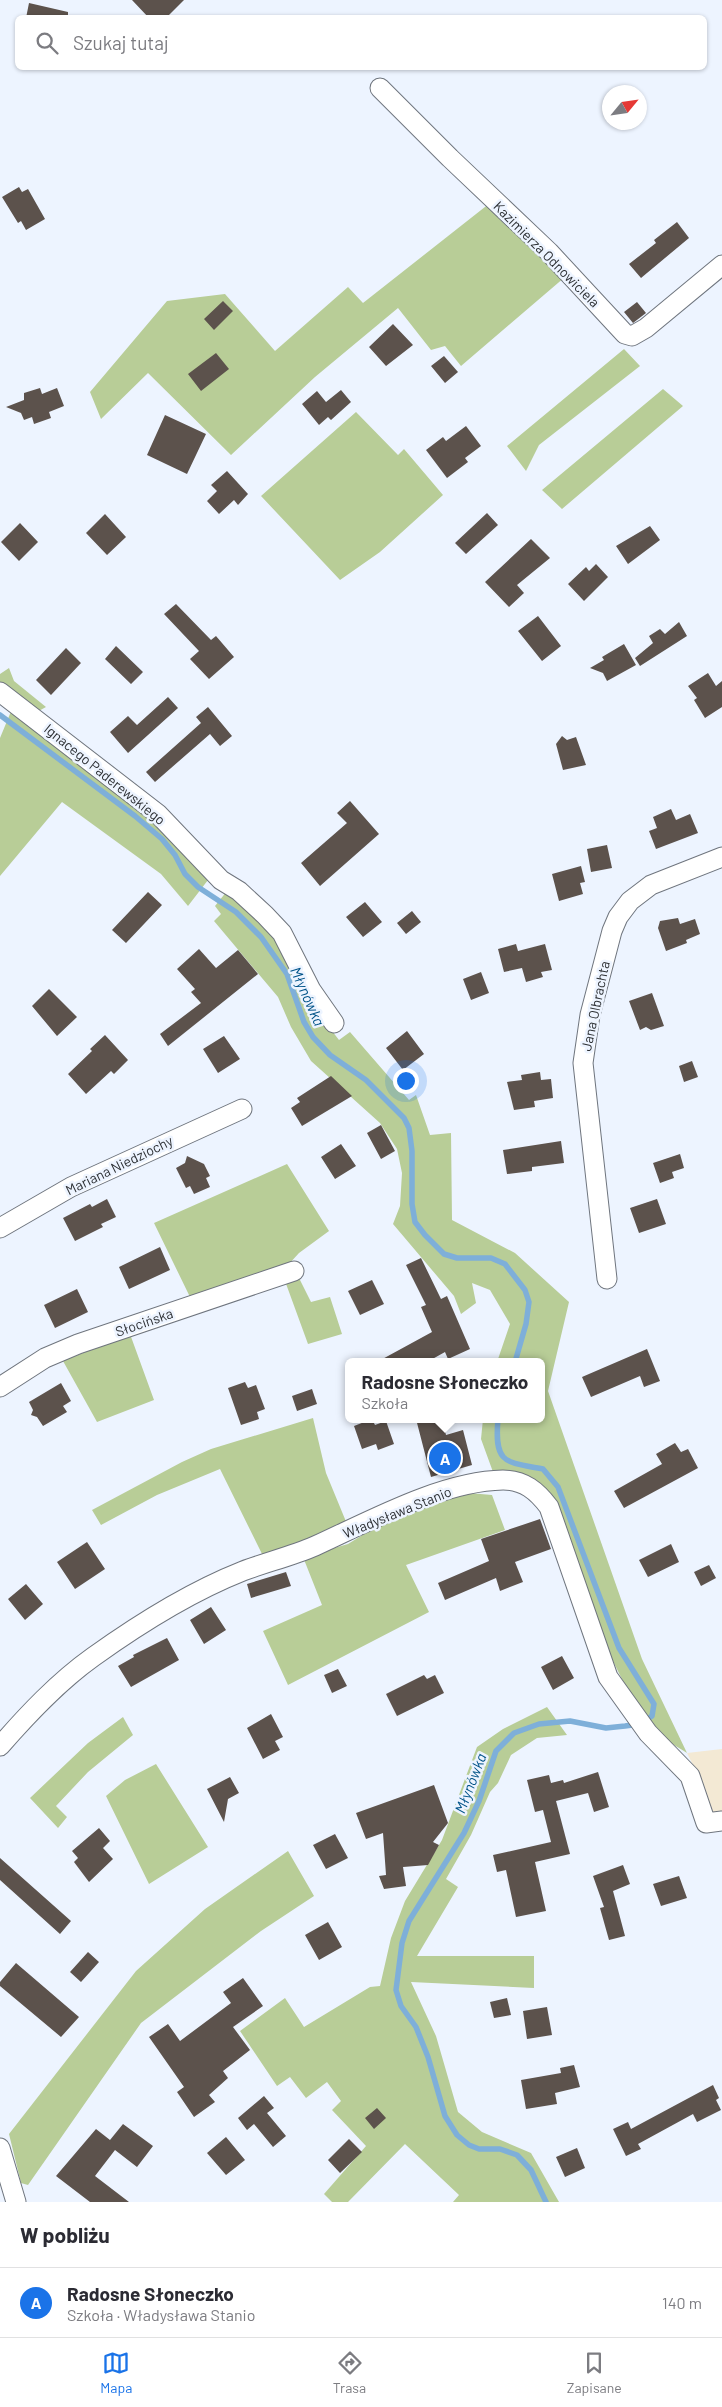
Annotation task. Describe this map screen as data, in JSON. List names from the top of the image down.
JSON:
{
  "streets": {
    "street": [
      "Kazimierza Odnowiciela",
      "Ignacego Paderewskiego",
      "Jana Olbrachta",
      "Mariana Niedziochy",
      "Słocińska",
      "Władysława Stanio"
    ]
  },
  "water": ["Młynówka"],
  "north": "top right",
  "page": {
    "search": "Szukaj tutaj",
    "popup": ["Radosne Słoneczko", "Szkoła"],
    "pins": "A",
    "heading": "W pobliżu",
    "list": [
      {
        "mark": "A",
        "name": "Radosne Słoneczko",
        "note": "Szkoła · Władysława Stanio",
        "value": "140 m"
      }
    ],
    "nav": ["Mapa", "Trasa", "Zapisane"]
  }
}
